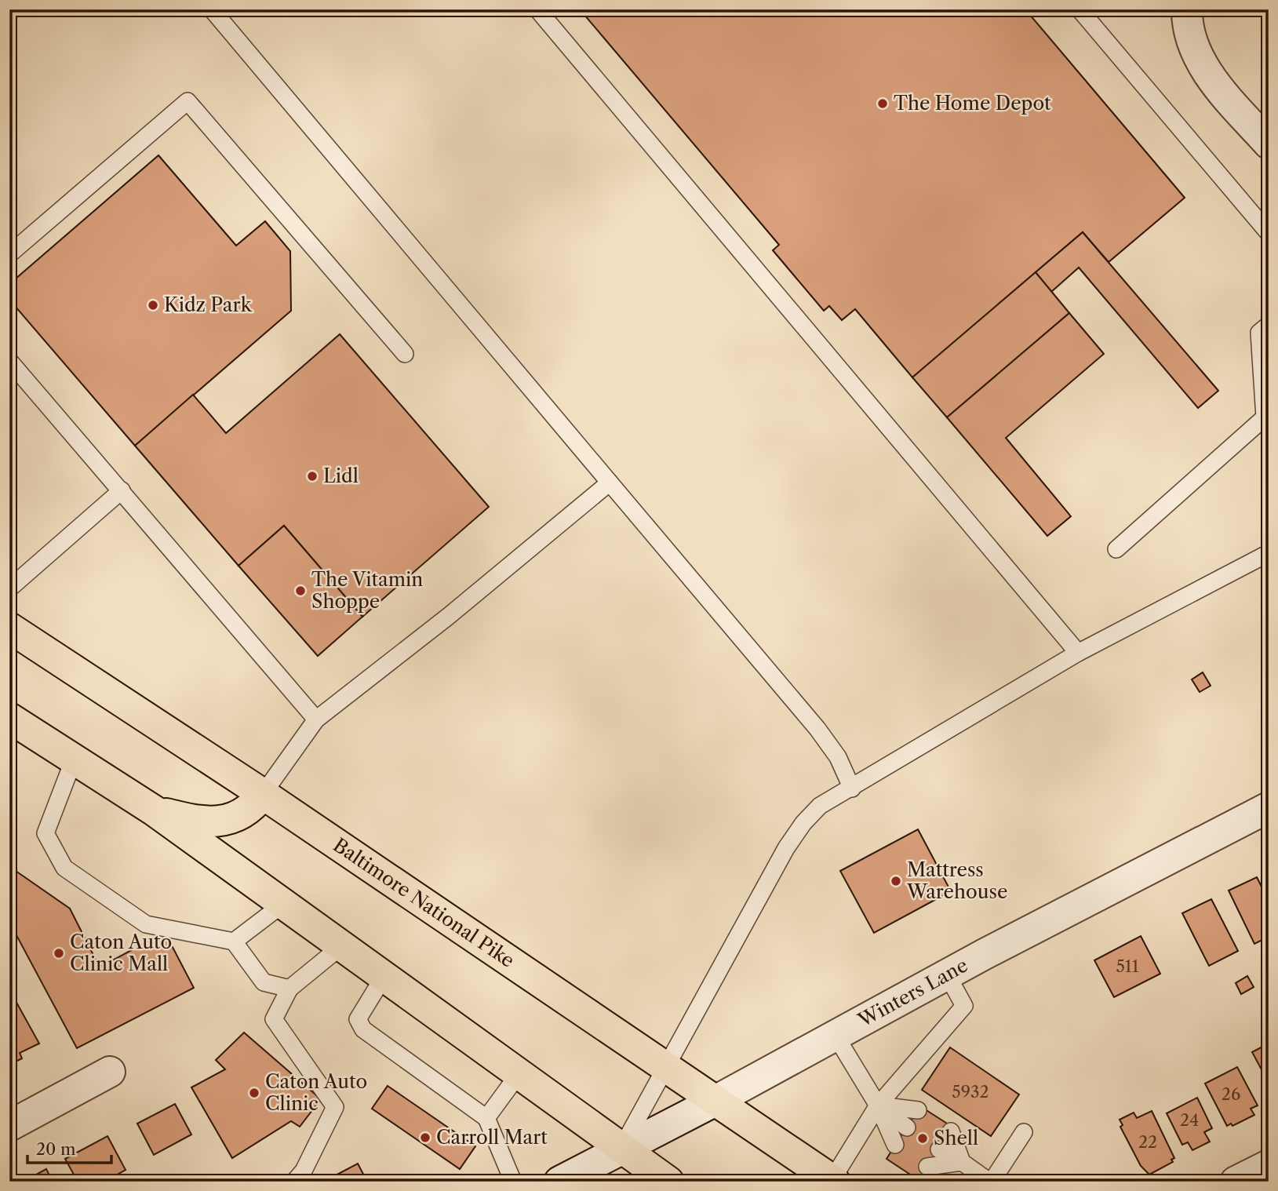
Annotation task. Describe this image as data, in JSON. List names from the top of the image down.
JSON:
{
  "streets": {
    "main road": ["Baltimore National Pike"],
    "street": ["Winters Lane"]
  },
  "crossings": [
    ["Baltimore National Pike", "Winters Lane"]
  ],
  "places": [
    "The Home Depot",
    "Kidz Park",
    "Lidl",
    "The Vitamin Shoppe",
    "Mattress Warehouse",
    "Caton Auto Clinic Mall",
    "Caton Auto Clinic",
    "Carroll Mart",
    "Shell"
  ],
  "house_numbers": [
    "511",
    "5932",
    "26",
    "24",
    "22"
  ],
  "scale_bar": "20 m"
}
